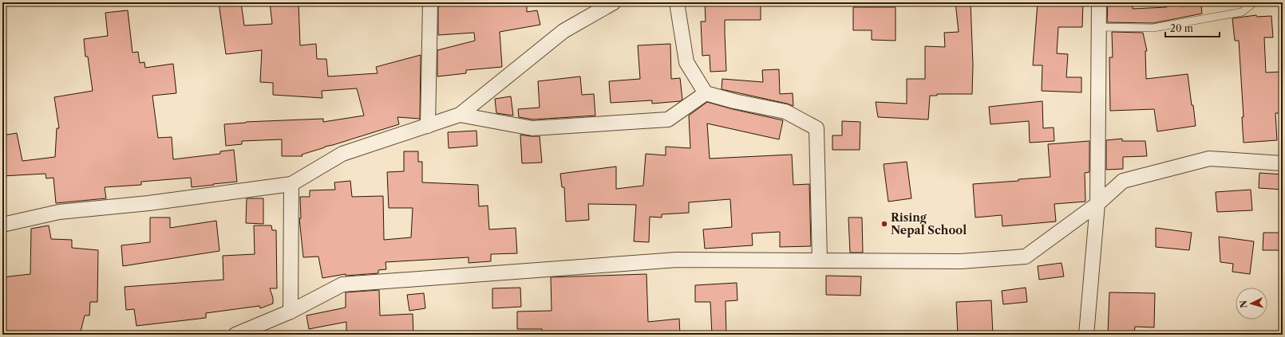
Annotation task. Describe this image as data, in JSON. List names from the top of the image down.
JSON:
{
  "places": ["Rising Nepal School"],
  "scale_bar": "20 m",
  "north": "left"
}
